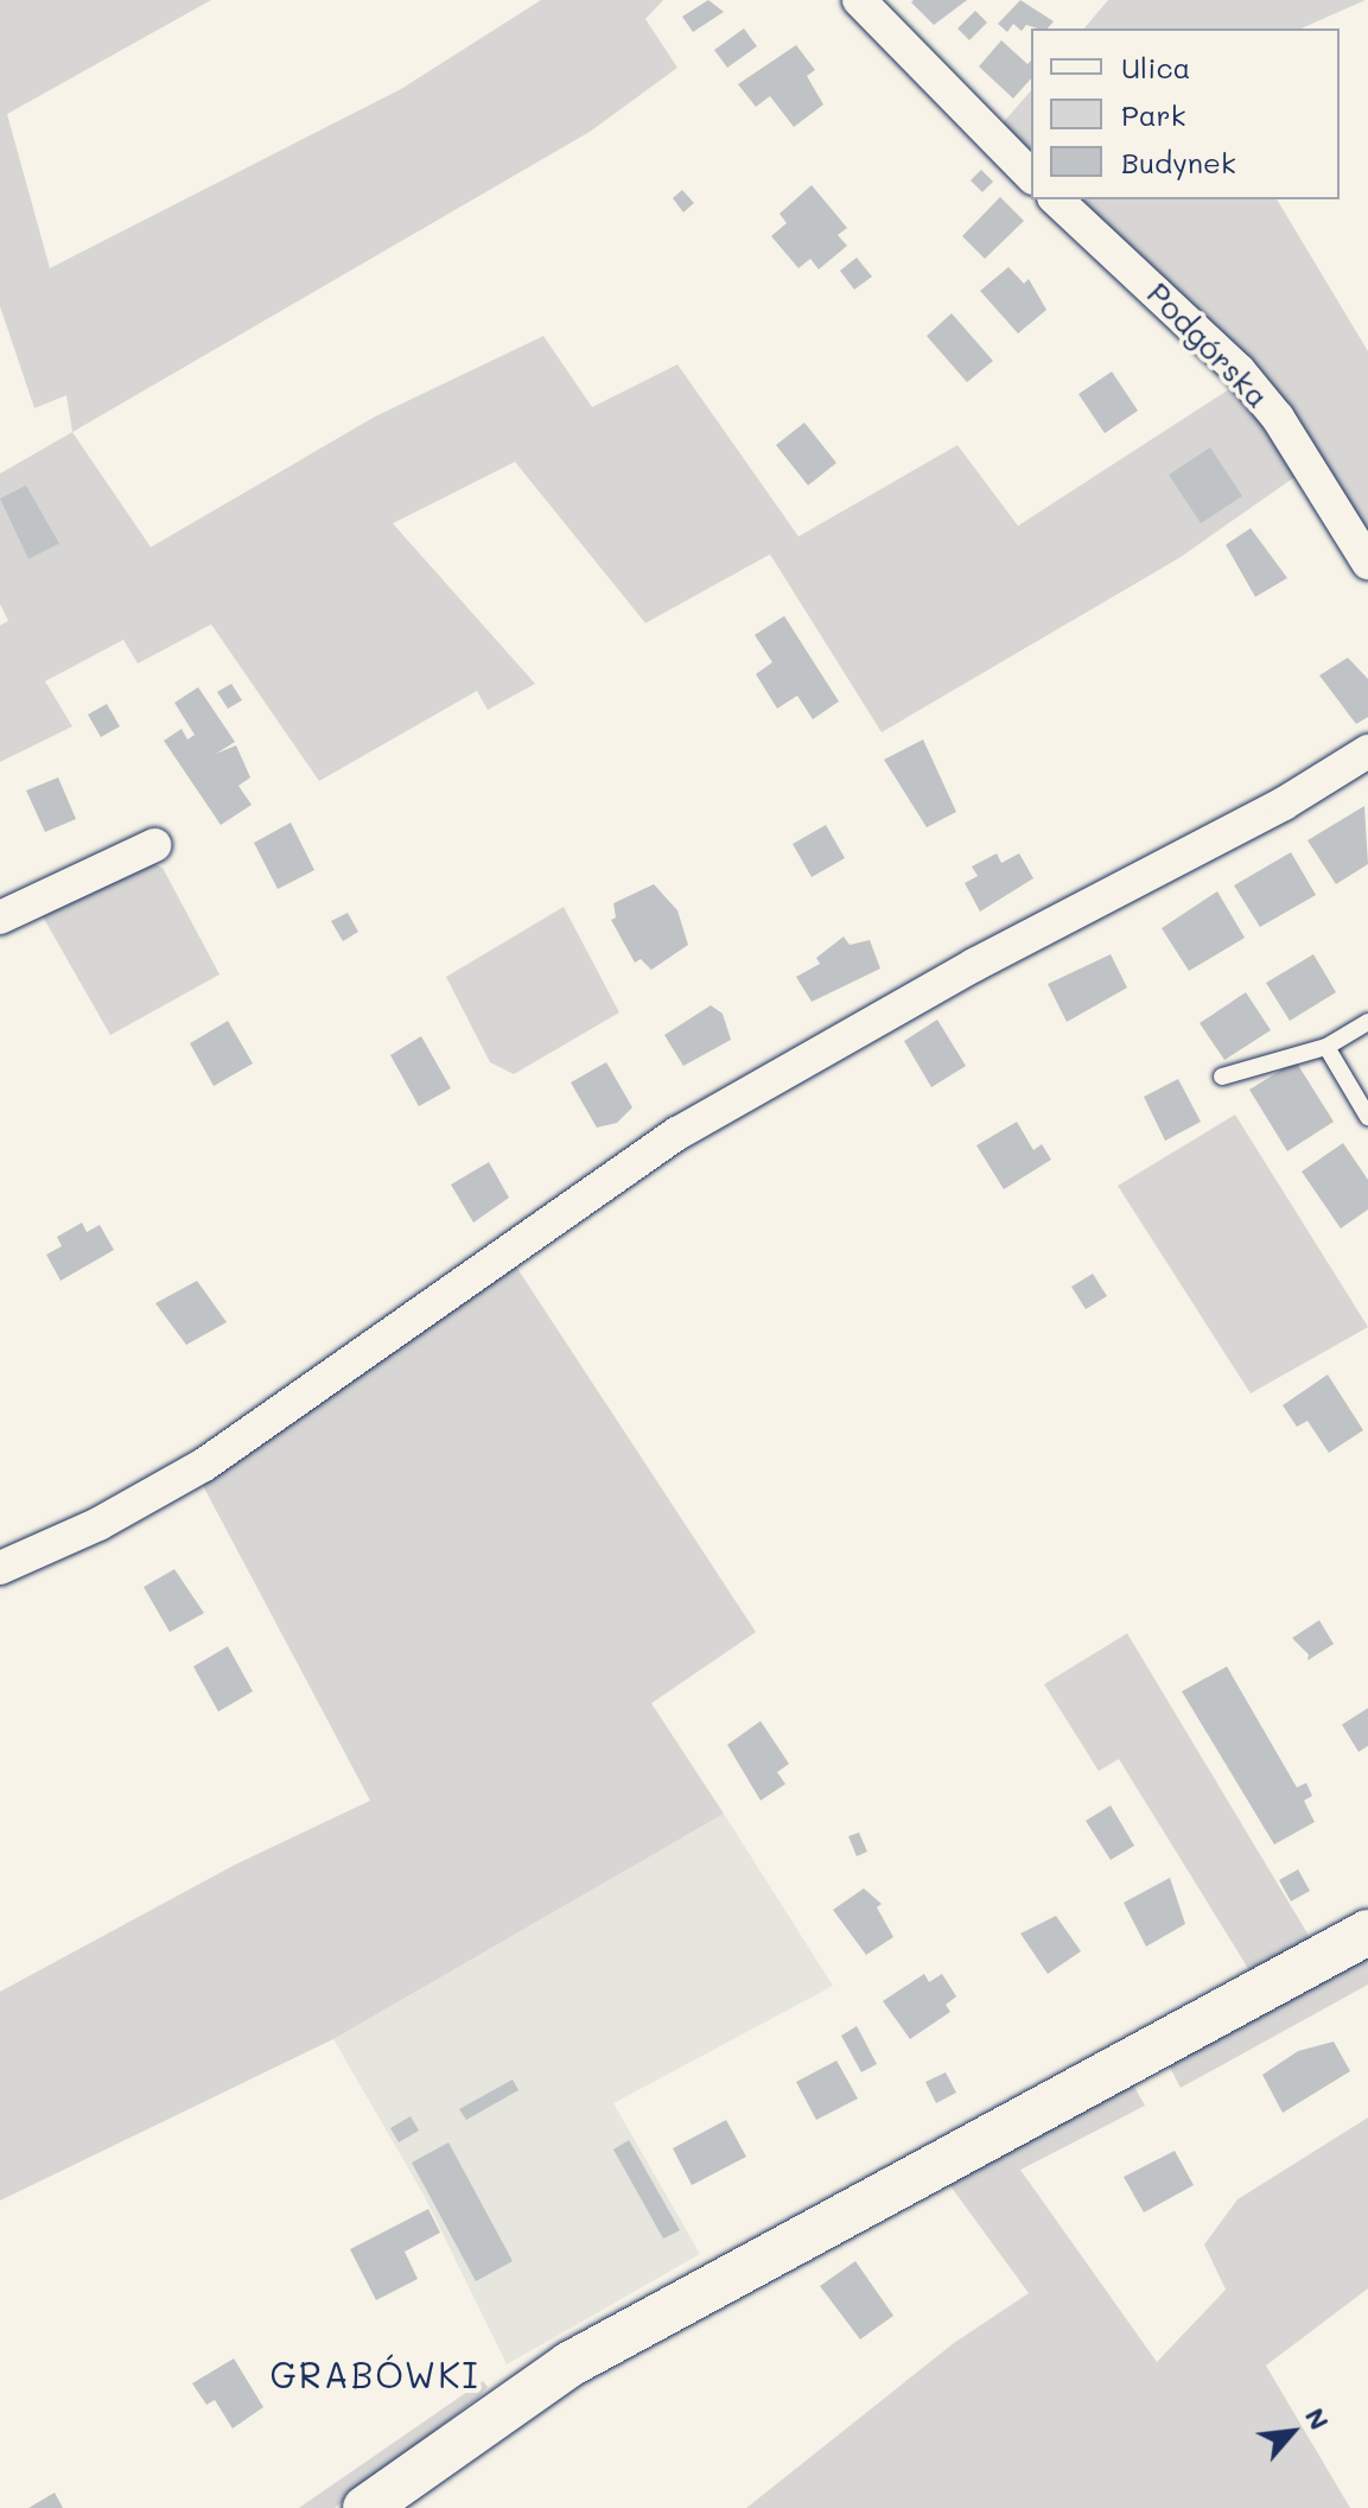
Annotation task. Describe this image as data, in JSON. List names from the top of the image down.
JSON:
{
  "streets": {
    "street": ["Podgórska"]
  },
  "districts": ["GRABÓWKI"],
  "legend": ["Ulica", "Park", "Budynek"],
  "north": "top right"
}
